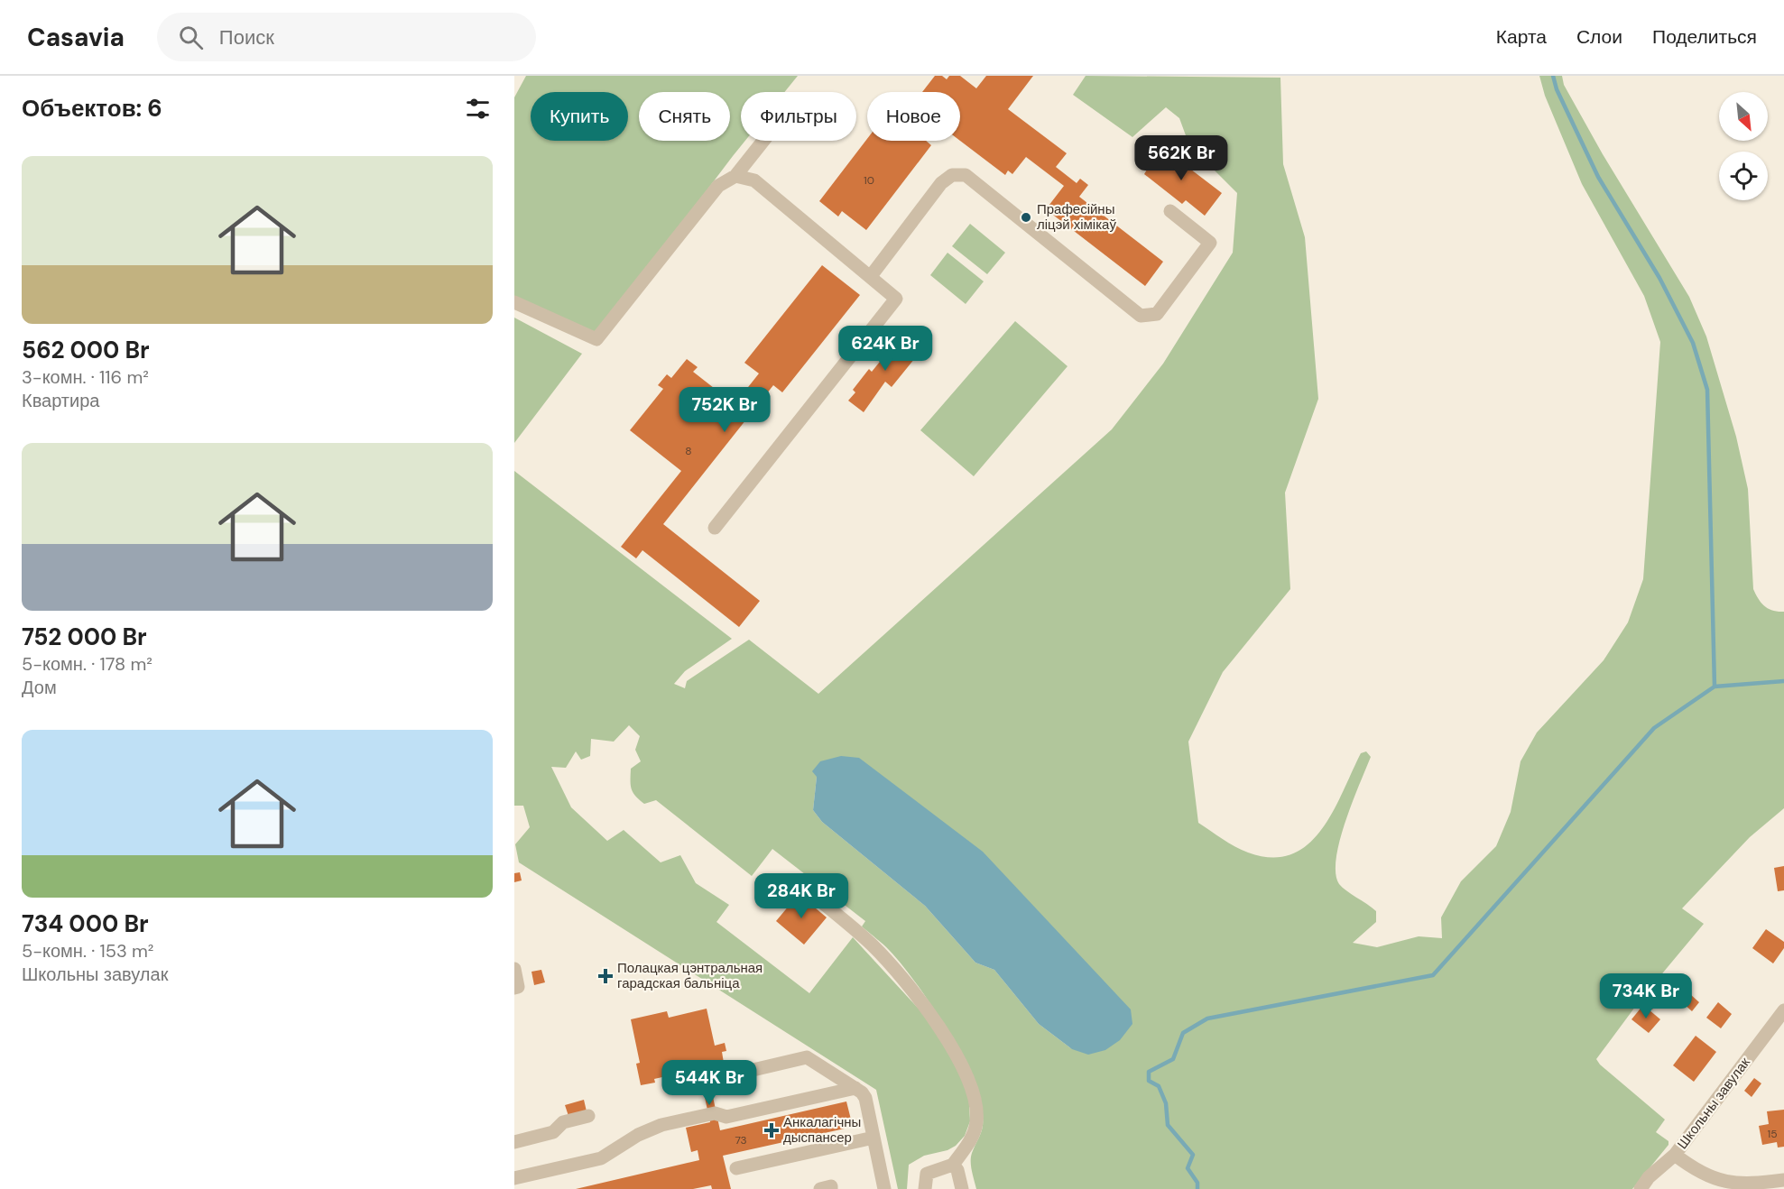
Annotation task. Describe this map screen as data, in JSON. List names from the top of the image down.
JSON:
{
  "streets": {
    "street": ["Школьны завулак"]
  },
  "places": {
    "other": ["Прафесійны ліцэй хімікаў"],
    "health": ["Полацкая цэнтральная гарадская бальніца", "Анкалагічны дыспансер"]
  },
  "house_numbers": [
    "10",
    "8",
    "15",
    "73"
  ],
  "north": "bottom right",
  "page": {
    "header": "Casavia",
    "search": "Поиск",
    "nav": ["Карта", "Слои", "Поделиться"],
    "heading": "Объектов: 6",
    "chip": [
      "Купить",
      "Снять",
      "Фильтры",
      "Новое"
    ],
    "price": [
      "562K Br",
      "624K Br",
      "752K Br",
      "284K Br",
      "734K Br",
      "544K Br"
    ],
    "list": [
      {
        "name": "562 000 Br",
        "note": "3-комн. · 116 m² · Квартира"
      },
      {
        "name": "752 000 Br",
        "note": "5-комн. · 178 m² · Дом"
      },
      {
        "name": "734 000 Br",
        "note": "5-комн. · 153 m² · Школьны завулак"
      }
    ]
  }
}
